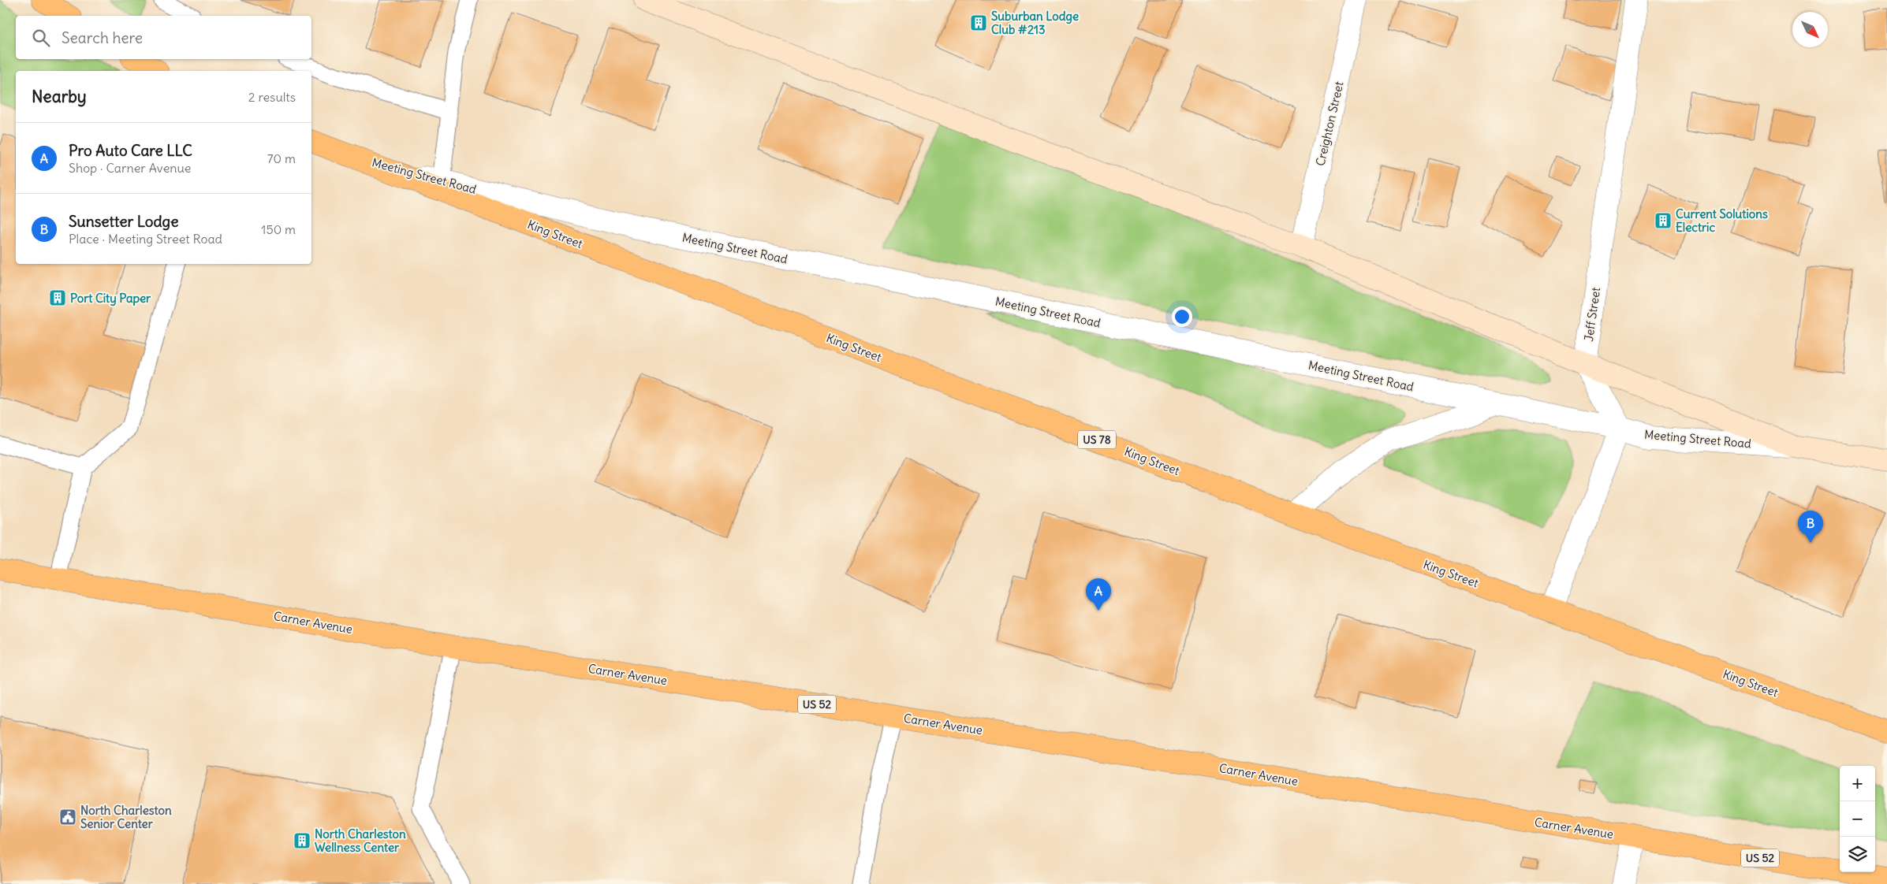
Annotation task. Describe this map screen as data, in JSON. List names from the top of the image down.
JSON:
{
  "streets": {
    "main road": [
      "King Street",
      "US 78",
      "Carner Avenue",
      "US 52"
    ],
    "street": ["Creighton Street", "Meeting Street Road", "Jeff Street"]
  },
  "crossings": [
    ["Creighton Street", "Meeting Street Road"],
    ["Meeting Street Road", "Jeff Street"]
  ],
  "places": {
    "building": [
      "Suburban Lodge Club #213",
      "Current Solutions Electric",
      "Port City Paper",
      "North Charleston Wellness Center"
    ],
    "public building": ["North Charleston Senior Center"]
  },
  "north": "bottom right",
  "page": {
    "search": "Search here",
    "heading": ["Nearby", "2 results"],
    "list": [
      {
        "mark": "A",
        "name": "Pro Auto Care LLC",
        "note": "Shop · Carner Avenue",
        "value": "70 m"
      },
      {
        "mark": "B",
        "name": "Sunsetter Lodge",
        "note": "Place · Meeting Street Road",
        "value": "150 m"
      }
    ],
    "pins": ["B", "A"],
    "map_buttons": ["+", "−"]
  }
}
